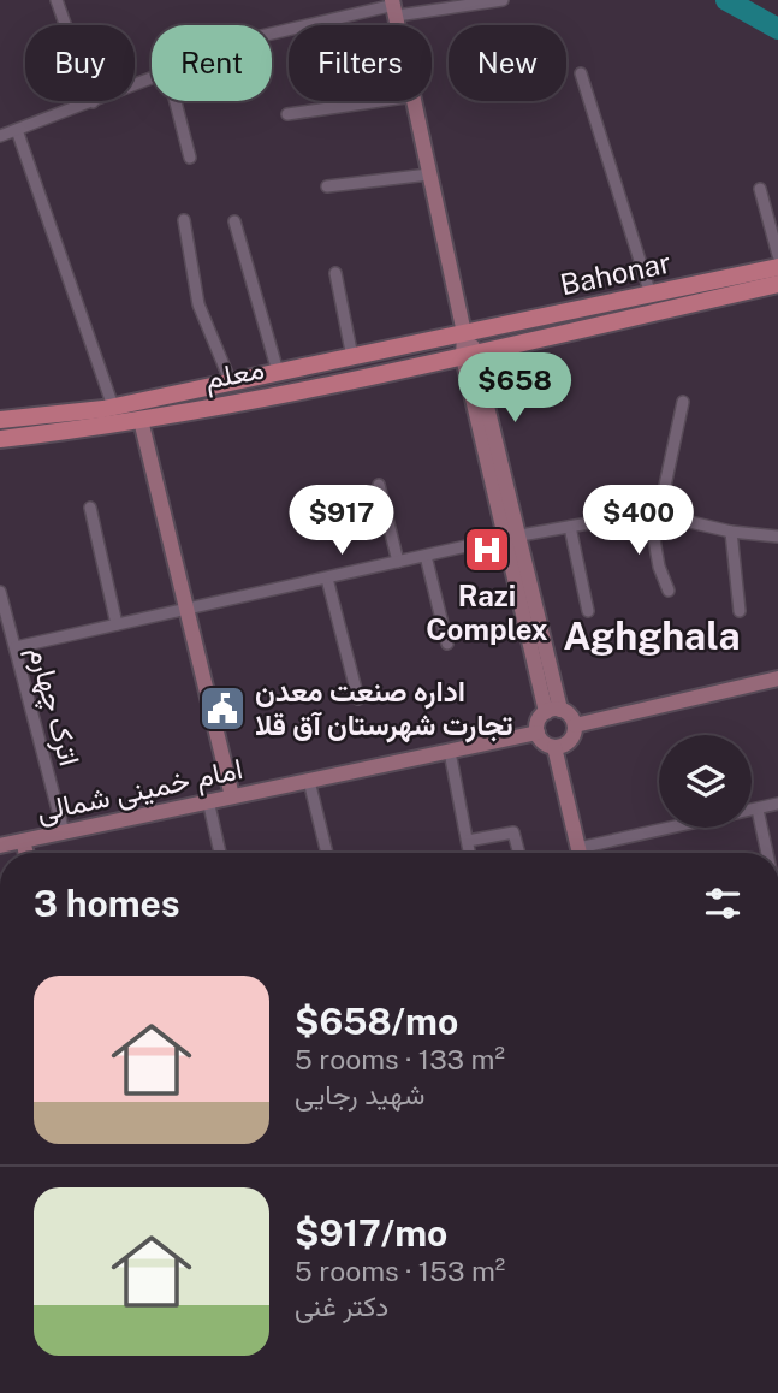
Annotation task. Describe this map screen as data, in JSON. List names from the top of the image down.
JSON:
{
  "streets": {
    "main road": ["Bahonar", "معلم", "امام خمینی شمالی"],
    "street": ["اترک چهارم"]
  },
  "crossings": [
    ["Bahonar", "معلم"],
    ["اترک چهارم", "امام خمینی شمالی"]
  ],
  "districts": ["Aghghala"],
  "places": {
    "hospital": ["Razi Complex"],
    "public building": ["اداره صنعت معدن تجارت شهرستان آق قلا"]
  },
  "page": {
    "chip": [
      "Buy",
      "Rent",
      "Filters",
      "New"
    ],
    "price": ["$658", "$917", "$400"],
    "heading": "3 homes",
    "list": [
      {
        "name": "$658/mo",
        "note": "5 rooms · 133 m² · شهید رجایی"
      },
      {
        "name": "$917/mo",
        "note": "5 rooms · 153 m² · دکتر غنی"
      }
    ]
  }
}
